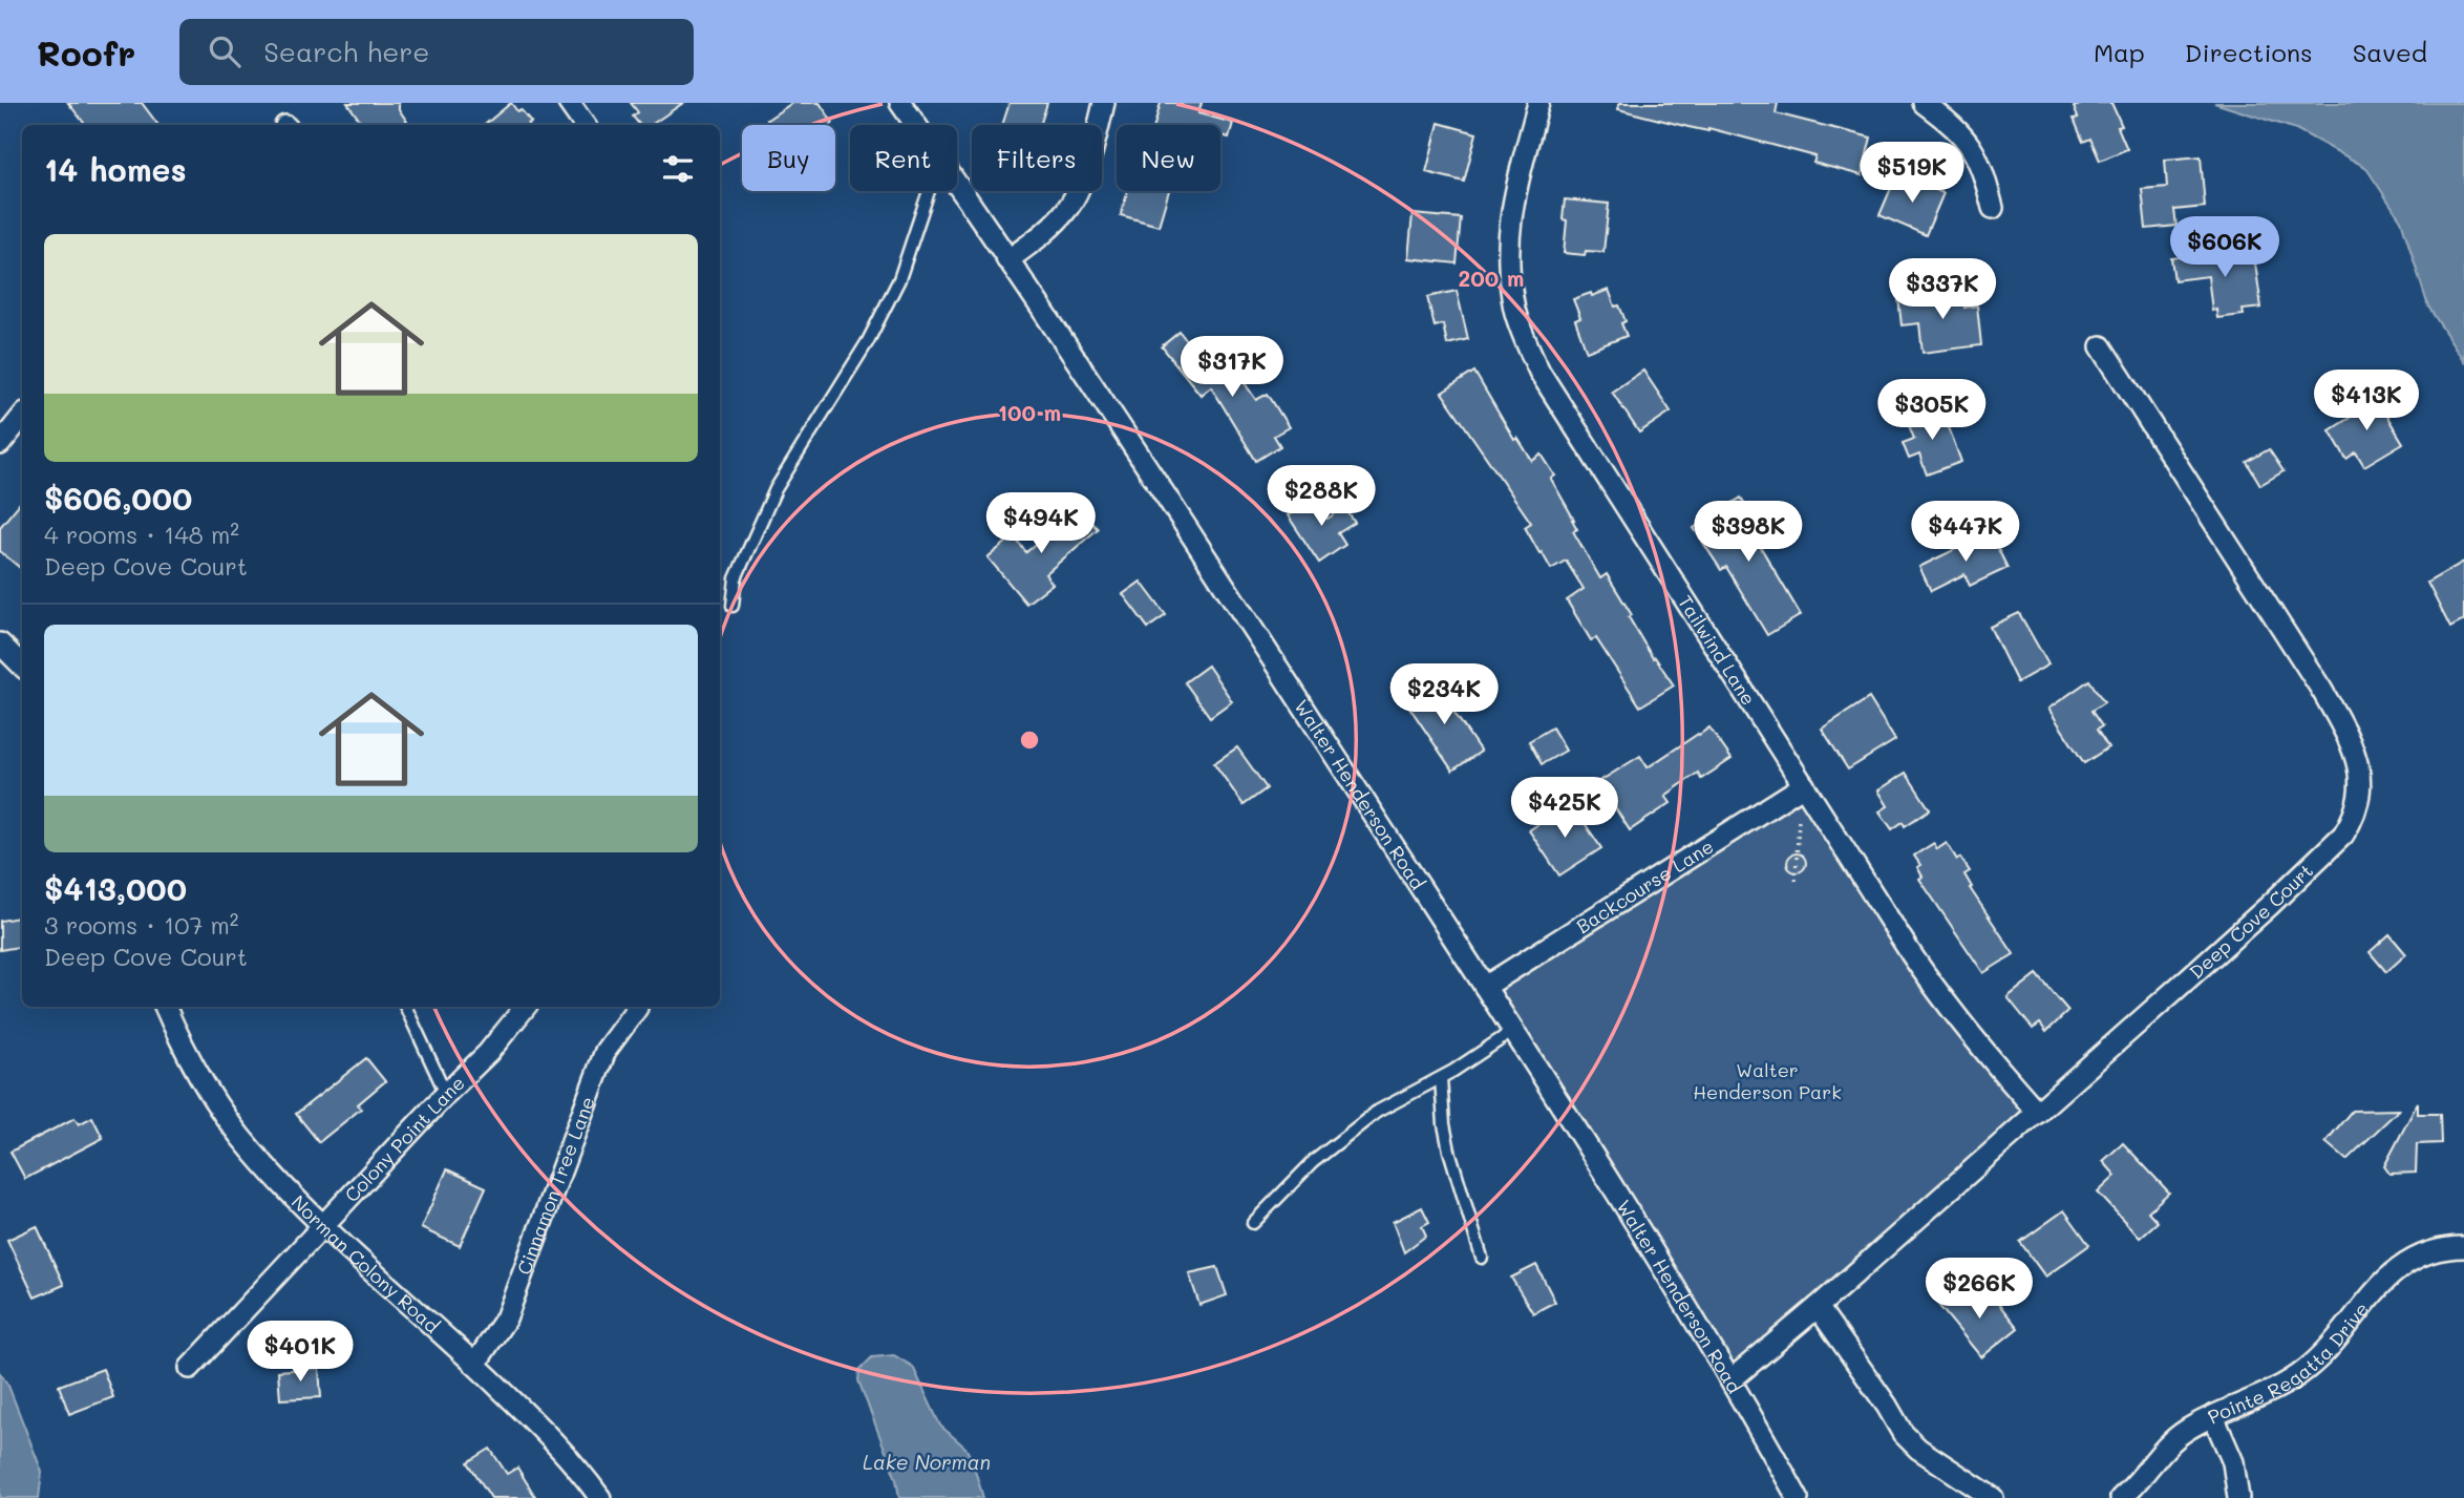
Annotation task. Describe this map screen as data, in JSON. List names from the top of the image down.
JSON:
{
  "streets": {
    "street": [
      "Tailwind Lane",
      "Walter Henderson Road",
      "Backcourse Lane",
      "Deep Cove Court",
      "Colony Point Lane",
      "Cinnamon Tree Lane",
      "Norman Colony Road",
      "Pointe Regatta Drive"
    ]
  },
  "crossings": [
    ["Tailwind Lane", "Backcourse Lane"],
    ["Tailwind Lane", "Deep Cove Court"],
    ["Walter Henderson Road", "Backcourse Lane"],
    ["Walter Henderson Road", "Deep Cove Court"],
    ["Colony Point Lane", "Norman Colony Road"],
    ["Cinnamon Tree Lane", "Norman Colony Road"]
  ],
  "water": ["Lake Norman"],
  "parks": ["Walter Henderson Park"],
  "page": {
    "header": "Roofr",
    "search": "Search here",
    "nav": ["Map", "Directions", "Saved"],
    "chip": [
      "Buy",
      "Rent",
      "Filters",
      "New"
    ],
    "heading": "14 homes",
    "price": [
      "$519K",
      "$606K",
      "$337K",
      "$317K",
      "$413K",
      "$305K",
      "$288K",
      "$494K",
      "$398K",
      "$447K",
      "$234K",
      "$425K",
      "$266K",
      "$401K"
    ],
    "list": [
      {
        "name": "$606,000",
        "note": "4 rooms · 148 m² · Deep Cove Court"
      },
      {
        "name": "$413,000",
        "note": "3 rooms · 107 m² · Deep Cove Court"
      }
    ]
  },
  "rings": ["200 m", "100 m"]
}
